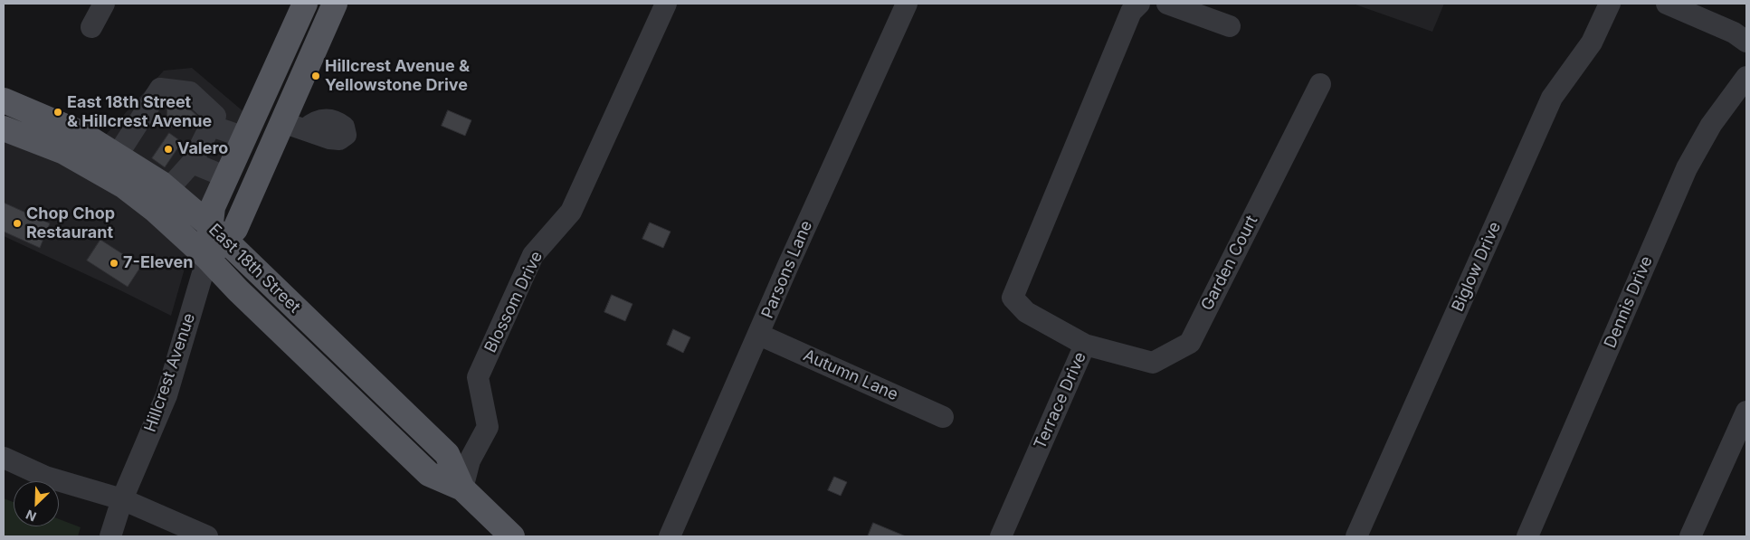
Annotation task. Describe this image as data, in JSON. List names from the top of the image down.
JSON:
{
  "streets": {
    "main road": ["East 18th Street", "Hillcrest Avenue"],
    "street": [
      "Garden Court",
      "Biglow Drive",
      "Parsons Lane",
      "Blossom Drive",
      "Dennis Drive",
      "Autumn Lane",
      "Terrace Drive"
    ]
  },
  "crossings": [
    ["Garden Court", "Terrace Drive"],
    ["East 18th Street", "Blossom Drive"],
    ["East 18th Street", "Hillcrest Avenue"],
    ["Parsons Lane", "Autumn Lane"]
  ],
  "places": [
    "Hillcrest Avenue & Yellowstone Drive",
    "East 18th Street & Hillcrest Avenue",
    "Valero",
    "Chop Chop Restaurant",
    "7-Eleven"
  ],
  "north": "bottom left"
}
